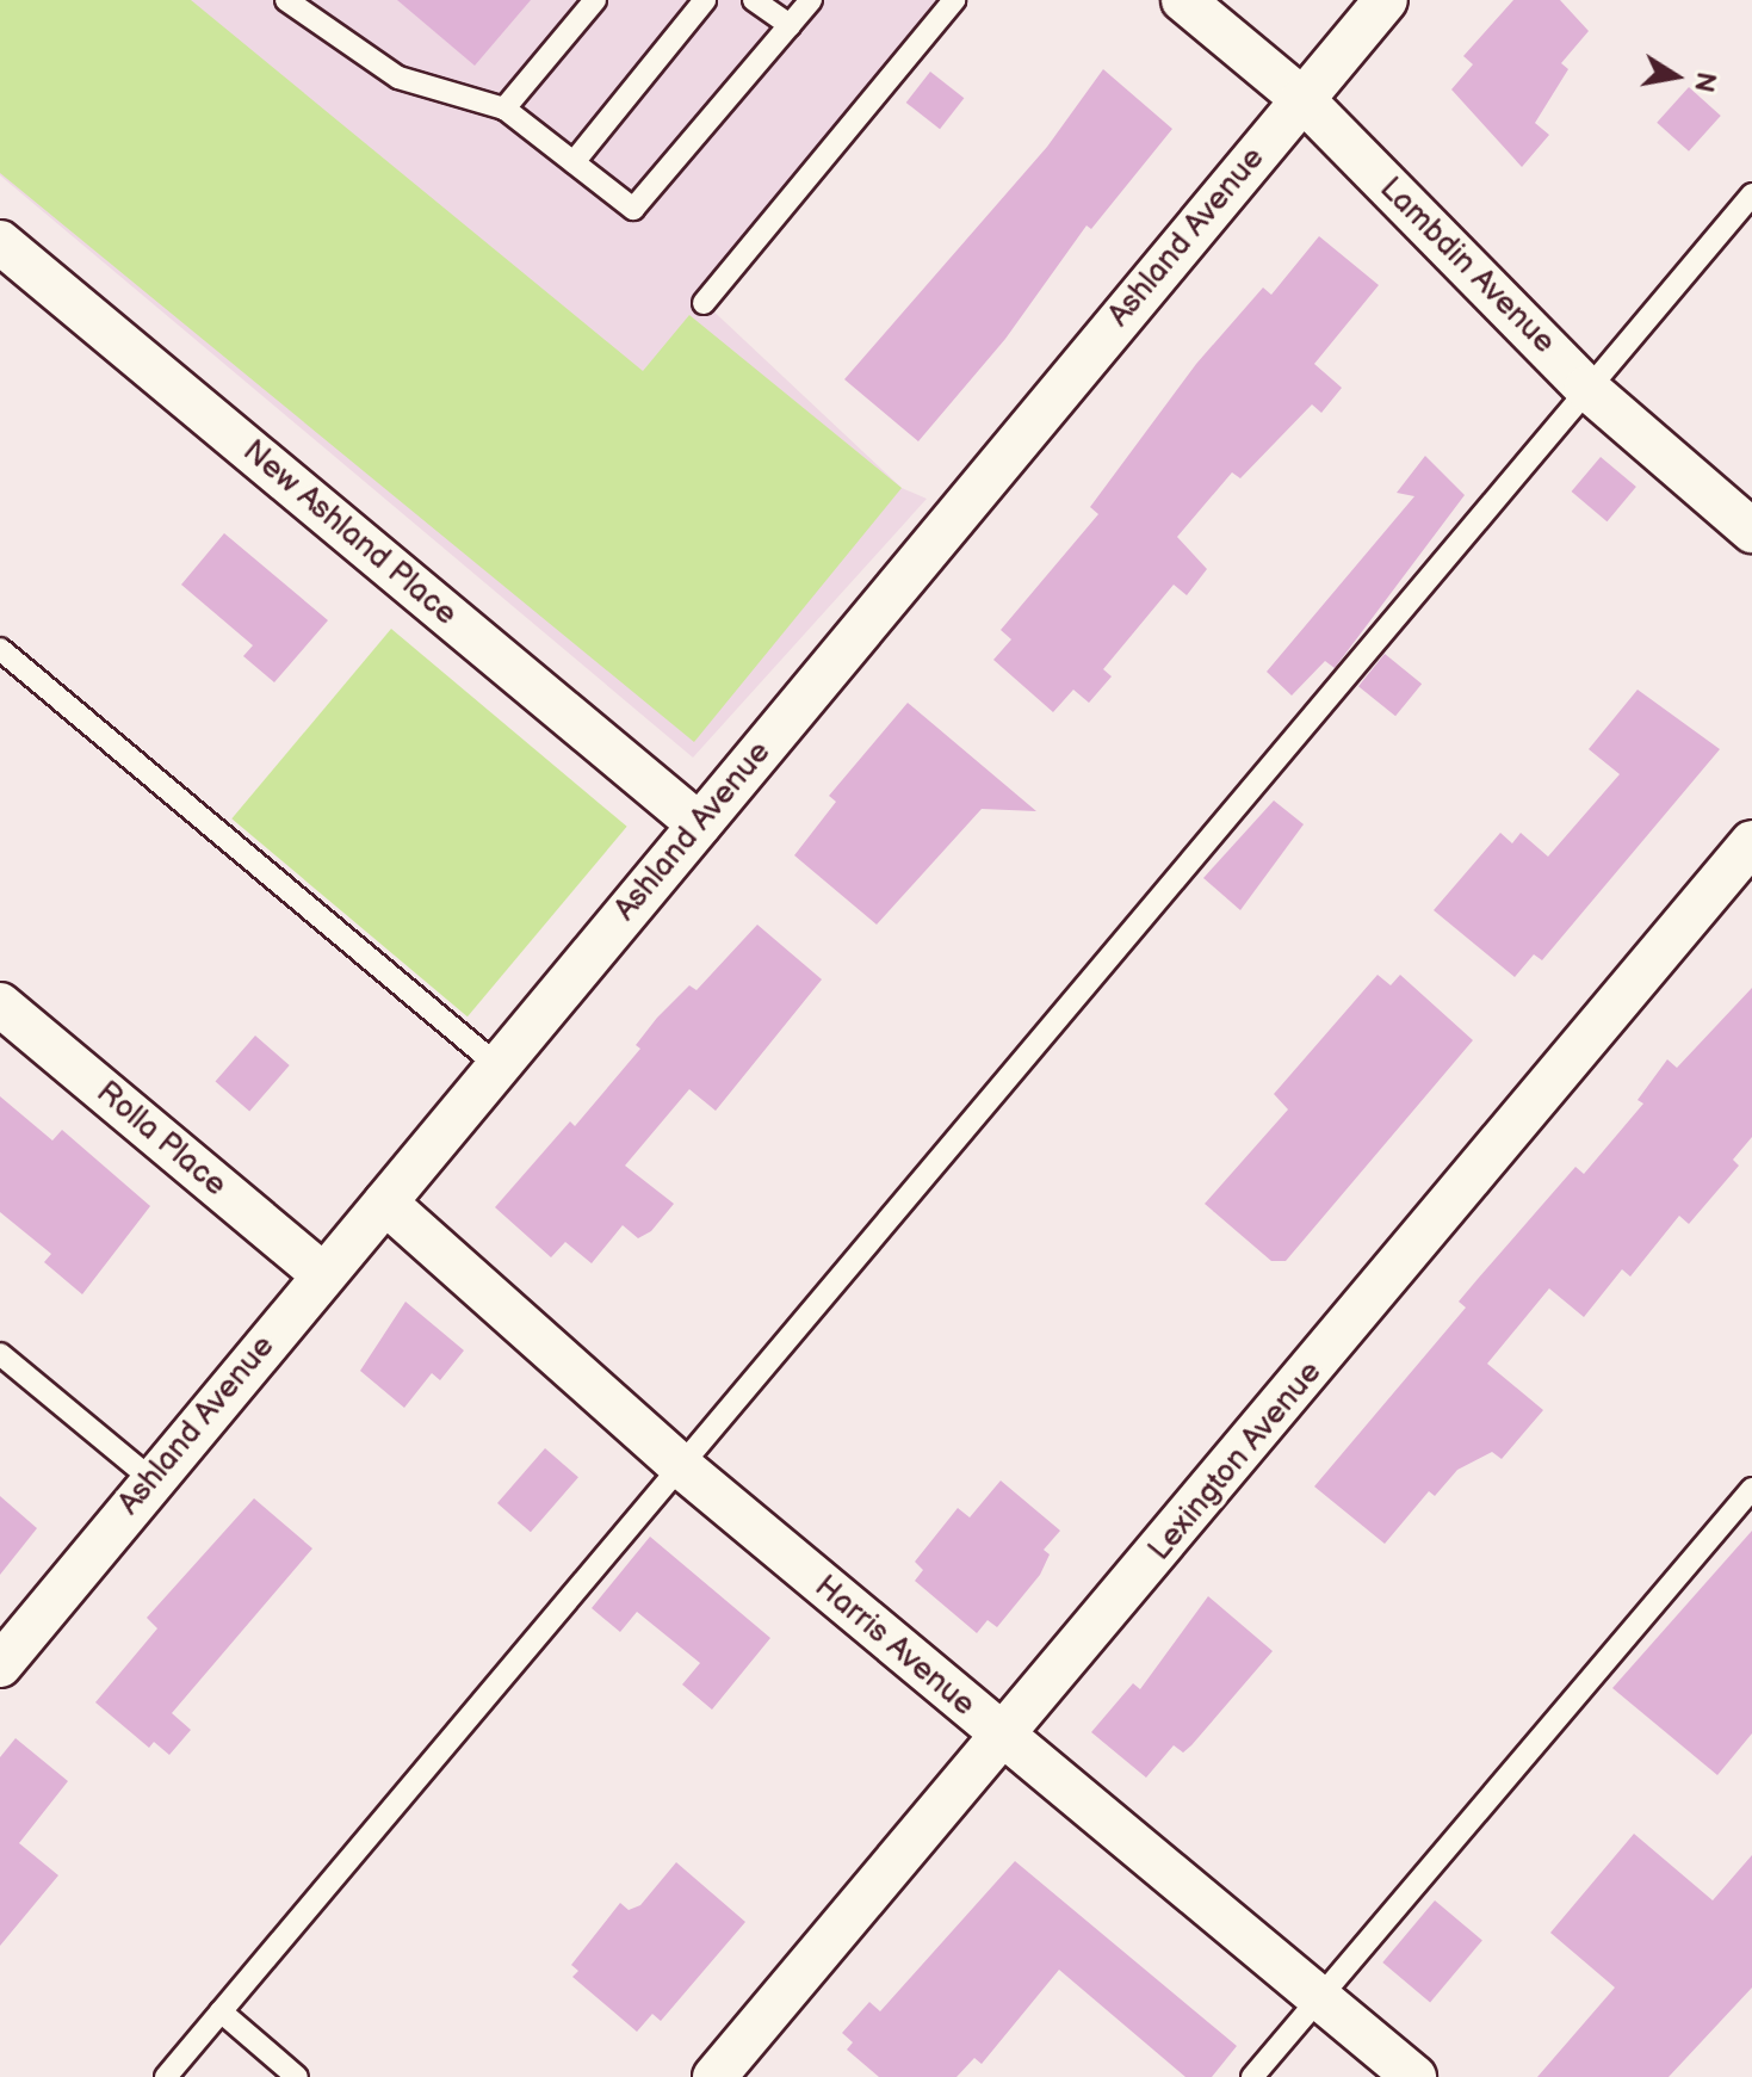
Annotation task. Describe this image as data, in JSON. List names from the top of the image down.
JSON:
{
  "streets": {
    "street": [
      "Ashland Avenue",
      "Lambdin Avenue",
      "New Ashland Place",
      "Rolla Place",
      "Lexington Avenue",
      "Harris Avenue"
    ]
  },
  "crossings": [
    ["Ashland Avenue", "Lambdin Avenue"],
    ["Ashland Avenue", "New Ashland Place"],
    ["Ashland Avenue", "Rolla Place"],
    ["Ashland Avenue", "Harris Avenue"],
    ["Lexington Avenue", "Harris Avenue"]
  ],
  "north": "right"
}
